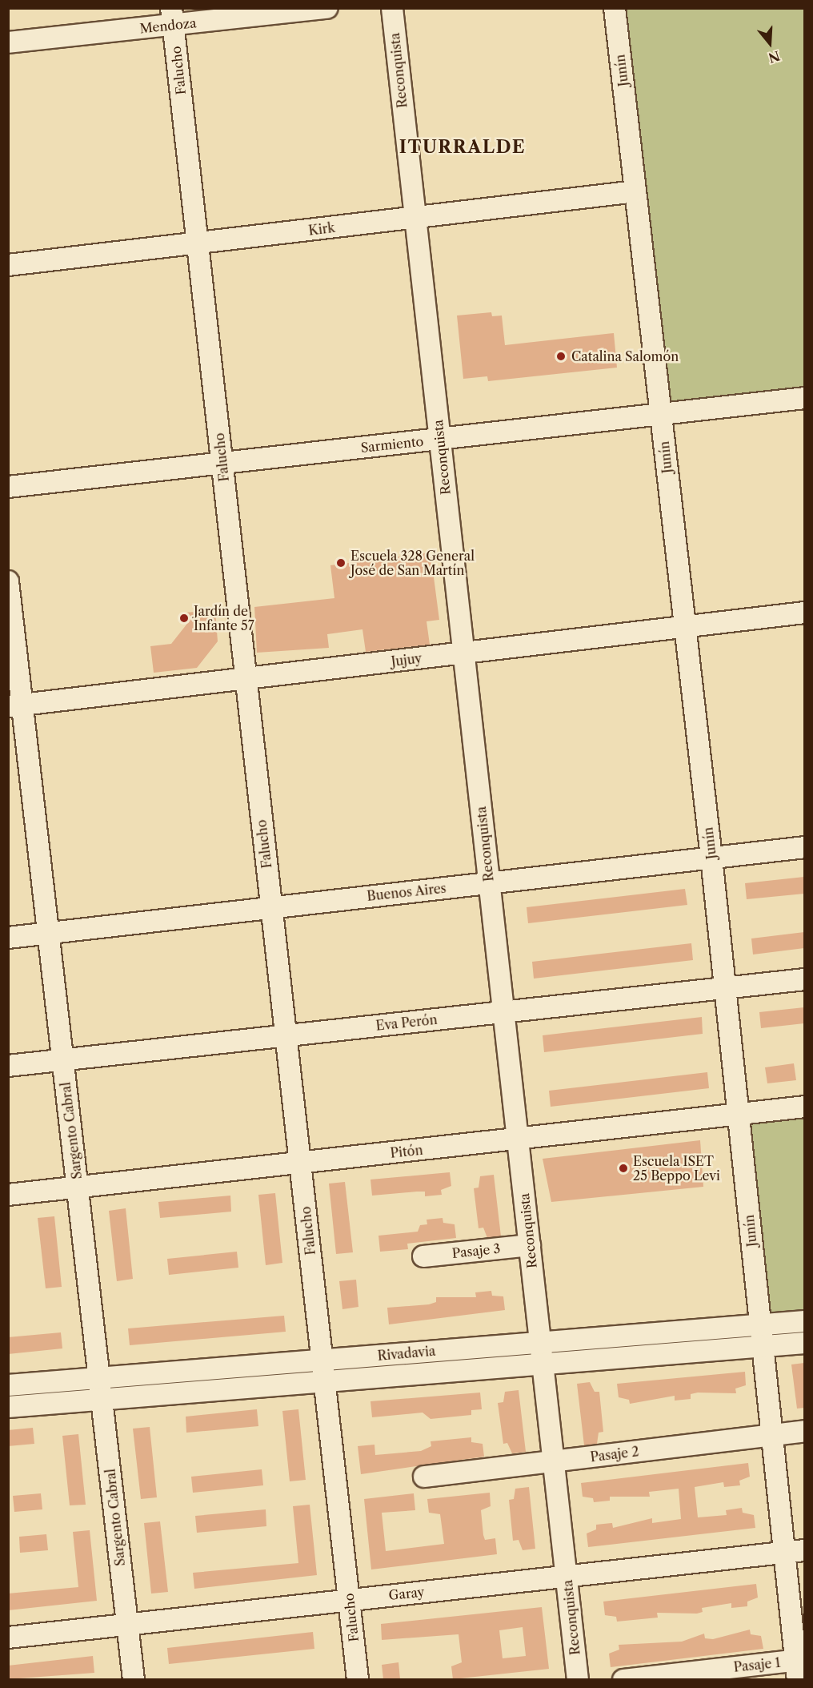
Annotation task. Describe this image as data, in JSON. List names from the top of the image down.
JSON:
{
  "streets": {
    "street": [
      "Mendoza",
      "Falucho",
      "Reconquista",
      "Junín",
      "Kirk",
      "Sarmiento",
      "Jujuy",
      "Buenos Aires",
      "Eva Perón",
      "Sargento Cabral",
      "Pitón",
      "Pasaje 3",
      "Rivadavia",
      "Pasaje 2",
      "Garay",
      "Pasaje 1"
    ]
  },
  "crossings": [
    ["Mendoza", "Falucho"],
    ["Falucho", "Kirk"],
    ["Falucho", "Sarmiento"],
    ["Falucho", "Jujuy"],
    ["Falucho", "Buenos Aires"],
    ["Falucho", "Eva Perón"],
    ["Falucho", "Pitón"],
    ["Falucho", "Rivadavia"],
    ["Falucho", "Garay"],
    ["Reconquista", "Kirk"],
    ["Reconquista", "Sarmiento"],
    ["Reconquista", "Jujuy"],
    ["Reconquista", "Buenos Aires"],
    ["Reconquista", "Eva Perón"],
    ["Reconquista", "Pitón"],
    ["Reconquista", "Pasaje 3"],
    ["Reconquista", "Rivadavia"],
    ["Reconquista", "Pasaje 2"],
    ["Reconquista", "Garay"],
    ["Junín", "Kirk"],
    ["Junín", "Sarmiento"],
    ["Junín", "Jujuy"],
    ["Junín", "Buenos Aires"],
    ["Junín", "Eva Perón"],
    ["Junín", "Pitón"],
    ["Junín", "Rivadavia"],
    ["Junín", "Pasaje 2"],
    ["Junín", "Garay"],
    ["Junín", "Pasaje 1"],
    ["Jujuy", "Sargento Cabral"],
    ["Buenos Aires", "Sargento Cabral"],
    ["Eva Perón", "Sargento Cabral"],
    ["Sargento Cabral", "Pitón"],
    ["Sargento Cabral", "Rivadavia"],
    ["Sargento Cabral", "Garay"]
  ],
  "districts": ["ITURRALDE"],
  "places": [
    "Catalina Salomón",
    "Escuela 328 General José de San Martín",
    "Jardín de Infante 57",
    "Escuela ISET 25 Beppo Levi"
  ],
  "north": "bottom"
}
